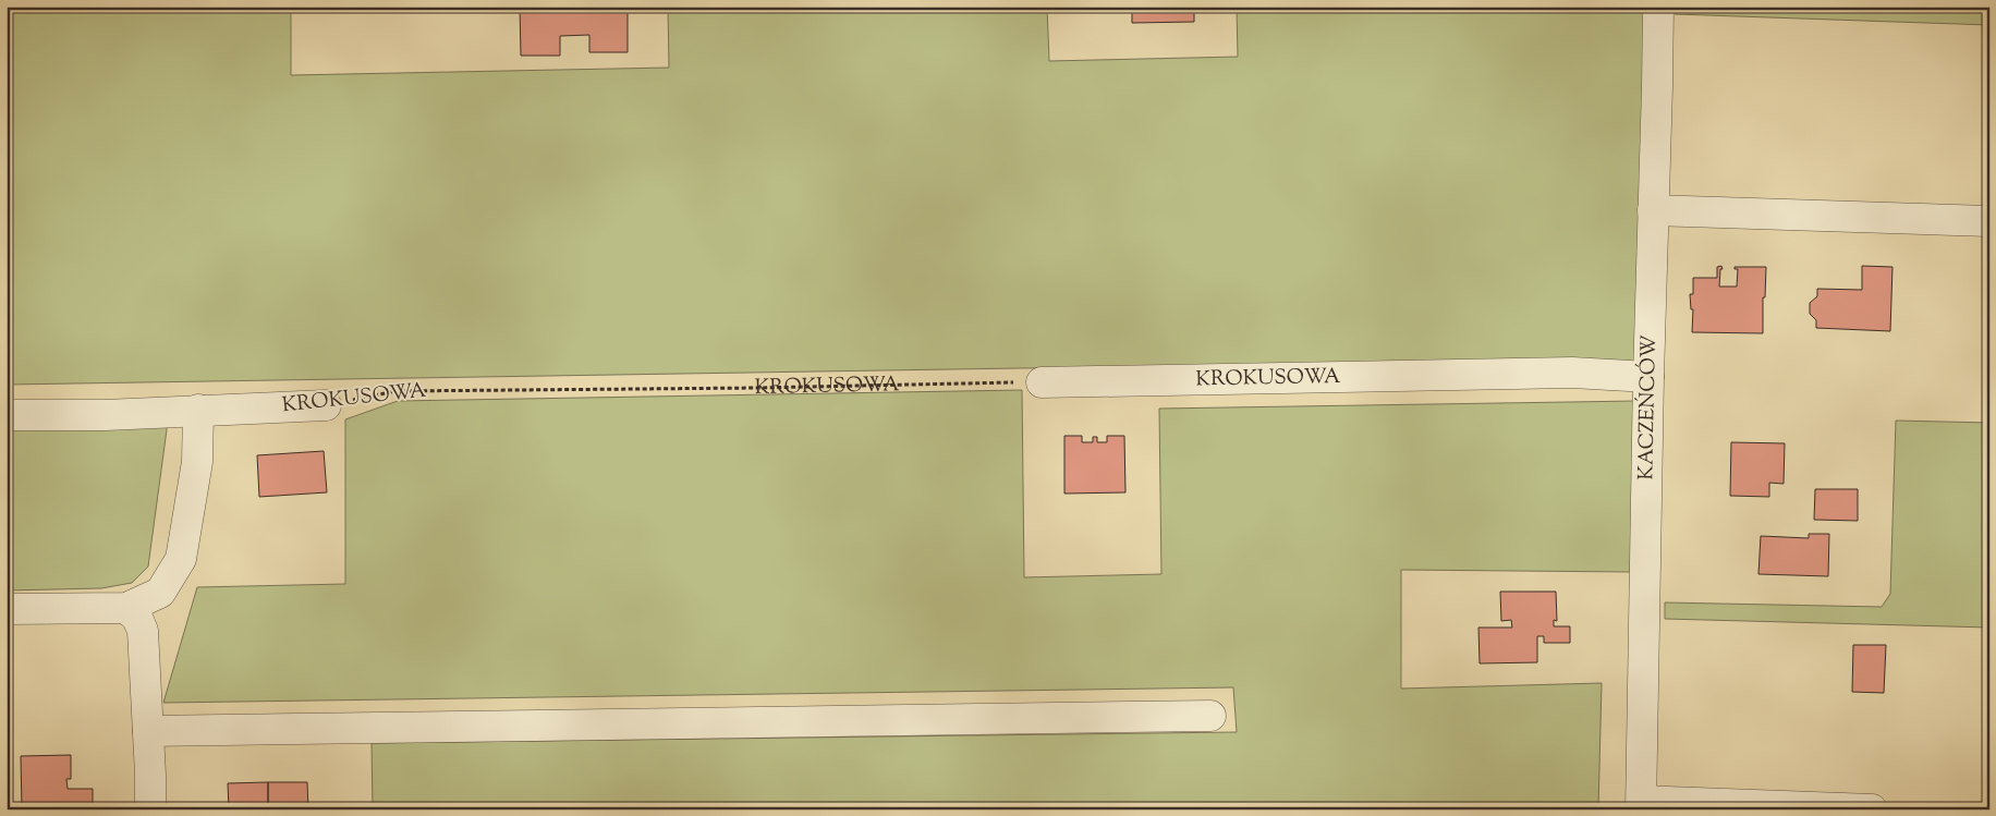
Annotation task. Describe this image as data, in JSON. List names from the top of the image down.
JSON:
{
  "streets": {
    "street": ["KROKUSOWA", "KACZEŃCÓW"]
  },
  "crossings": [
    ["KROKUSOWA", "KACZEŃCÓW"]
  ]
}
